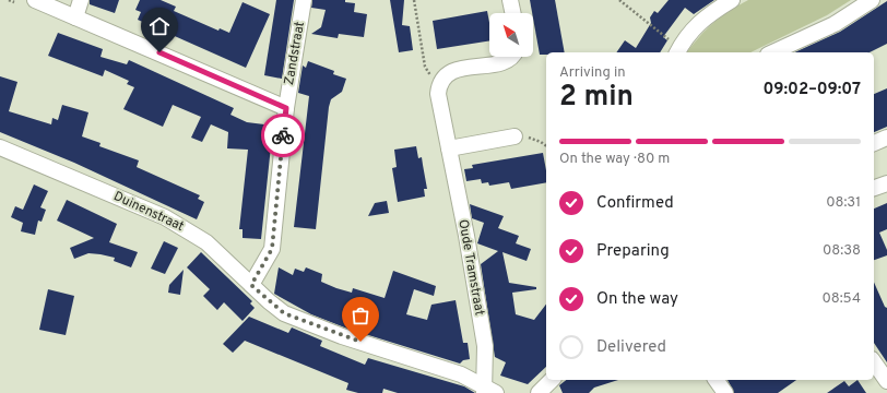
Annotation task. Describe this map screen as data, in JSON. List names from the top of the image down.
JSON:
{
  "streets": {
    "street": ["Zandstraat", "Duinenstraat", "Oude Tramstraat"]
  },
  "crossings": [
    ["Zandstraat", "Duinenstraat"],
    ["Duinenstraat", "Oude Tramstraat"]
  ],
  "north": "top left",
  "page": {
    "heading": ["2 min", "Arriving in", "09:02–09:07"],
    "bar": "On the way · 80 m",
    "list": [
      ["Confirmed", "08:31"],
      ["Preparing", "08:38"],
      ["On the way", "08:54"],
      "Delivered"
    ]
  }
}
